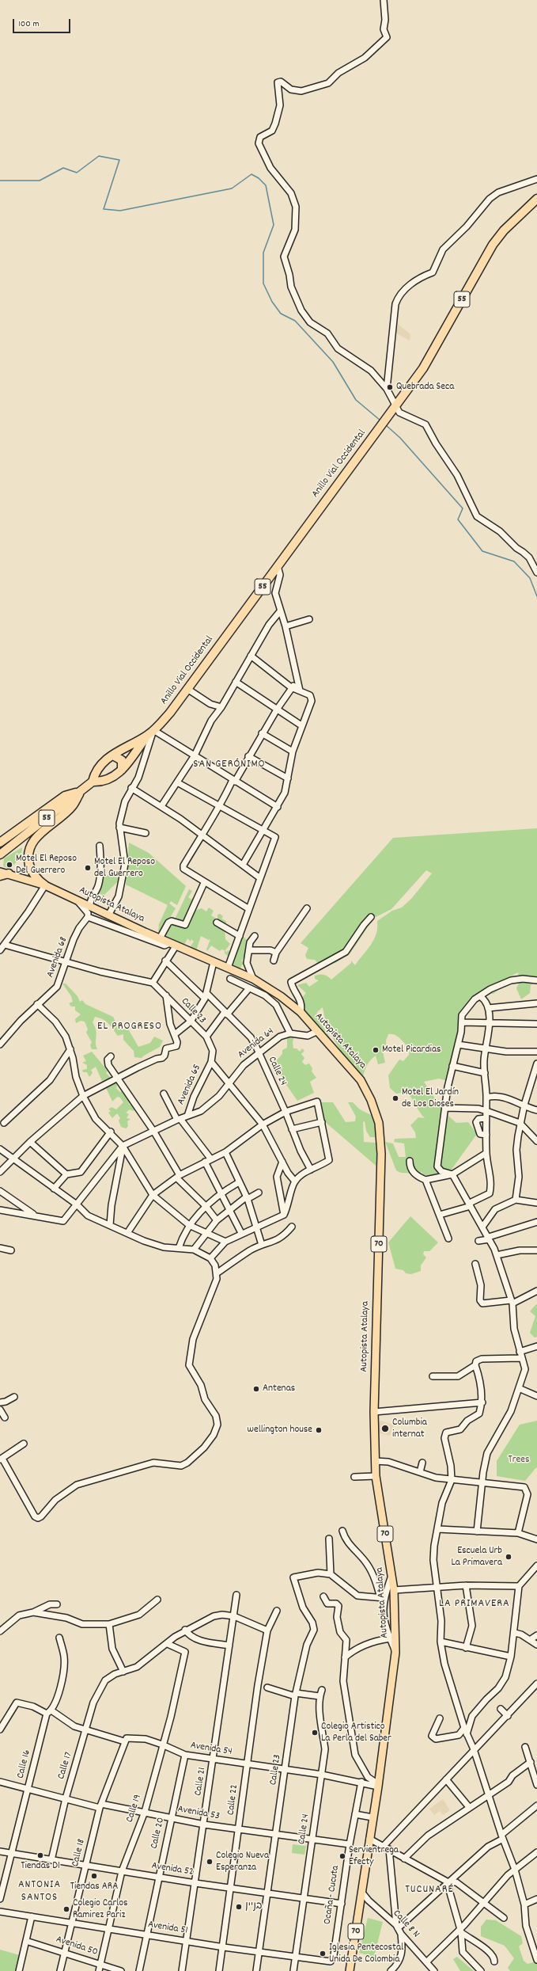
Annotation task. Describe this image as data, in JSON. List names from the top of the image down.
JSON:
{
  "streets": {
    "highway": ["55", "Anillo Vial Occidental"],
    "main road": ["Autopista Atalaya", "70"],
    "street": [
      "Avenida 68",
      "Calle 23",
      "Avenida 64",
      "Calle 24",
      "Avenida 65",
      "Avenida 54",
      "Calle 16",
      "Calle 17",
      "Calle 21",
      "Calle 22",
      "Calle 19",
      "Avenida 53",
      "Calle 20",
      "Calle 18",
      "Avenida 52",
      "Ocaña - Cucuta",
      "Calle 8 N",
      "Avenida 51",
      "Avenida 50"
    ]
  },
  "crossings": [
    ["Autopista Atalaya", "Avenida 64"],
    ["Autopista Atalaya", "70"],
    ["Autopista Atalaya", "Avenida 54"],
    ["Autopista Atalaya", "Calle 8 N"],
    ["Calle 23", "Avenida 65"],
    ["Calle 23", "Avenida 54"],
    ["Calle 23", "Avenida 53"],
    ["Calle 23", "Avenida 52"],
    ["Calle 23", "Avenida 51"],
    ["Avenida 64", "Calle 24"],
    ["Avenida 64", "Avenida 65"],
    ["Calle 24", "Avenida 54"],
    ["Calle 24", "Avenida 53"],
    ["Calle 24", "Avenida 52"],
    ["Calle 24", "Avenida 51"],
    ["Avenida 54", "Calle 21"],
    ["Avenida 54", "Calle 22"],
    ["Avenida 54", "Calle 19"],
    ["Avenida 54", "Calle 20"],
    ["Avenida 54", "Calle 18"],
    ["Avenida 54", "Ocaña - Cucuta"],
    ["Calle 16", "Avenida 53"],
    ["Calle 16", "Avenida 52"],
    ["Calle 17", "Avenida 53"],
    ["Calle 17", "Avenida 52"],
    ["Calle 21", "Avenida 53"],
    ["Calle 21", "Avenida 52"],
    ["Calle 21", "Avenida 51"],
    ["Calle 22", "Avenida 53"],
    ["Calle 22", "Avenida 52"],
    ["Calle 22", "Avenida 51"],
    ["Calle 19", "Avenida 53"],
    ["Calle 19", "Avenida 52"],
    ["Calle 19", "Avenida 51"],
    ["Calle 19", "Avenida 50"],
    ["Avenida 53", "Calle 20"],
    ["Avenida 53", "Calle 18"],
    ["Avenida 53", "Ocaña - Cucuta"],
    ["Calle 20", "Avenida 52"],
    ["Calle 20", "Avenida 51"],
    ["Calle 18", "Avenida 52"],
    ["Calle 18", "Avenida 51"],
    ["Calle 18", "Avenida 50"],
    ["Avenida 52", "Ocaña - Cucuta"],
    ["Ocaña - Cucuta", "Avenida 51"]
  ],
  "districts": [
    "SAN GERÓNIMO",
    "EL PROGRESO",
    "LA PRIMAVERA",
    "ANTONIA SANTOS",
    "TUCUNARÉ"
  ],
  "parks": ["Trees"],
  "places": [
    "Quebrada Seca",
    "Motel El Reposo Del Guerrero",
    "Motel El Reposo del Guerrero",
    "Motel Picardias",
    "Motel El Jardín de Los Dioses",
    "Antenas",
    "Columbia internat",
    "wellington house",
    "Escuela Urb La Primavera",
    "Colegio Artistico La Perla del Saber",
    "Tiendas D1",
    "Servientrega Efecty",
    "Colegio Nueva Esperanza",
    "Tiendas ARA",
    "בניין",
    "Colegio Carlos Ramirez Pariz",
    "Iglesia Pentecostal Unida De Colombia"
  ],
  "scale_bar": "100 m"
}
